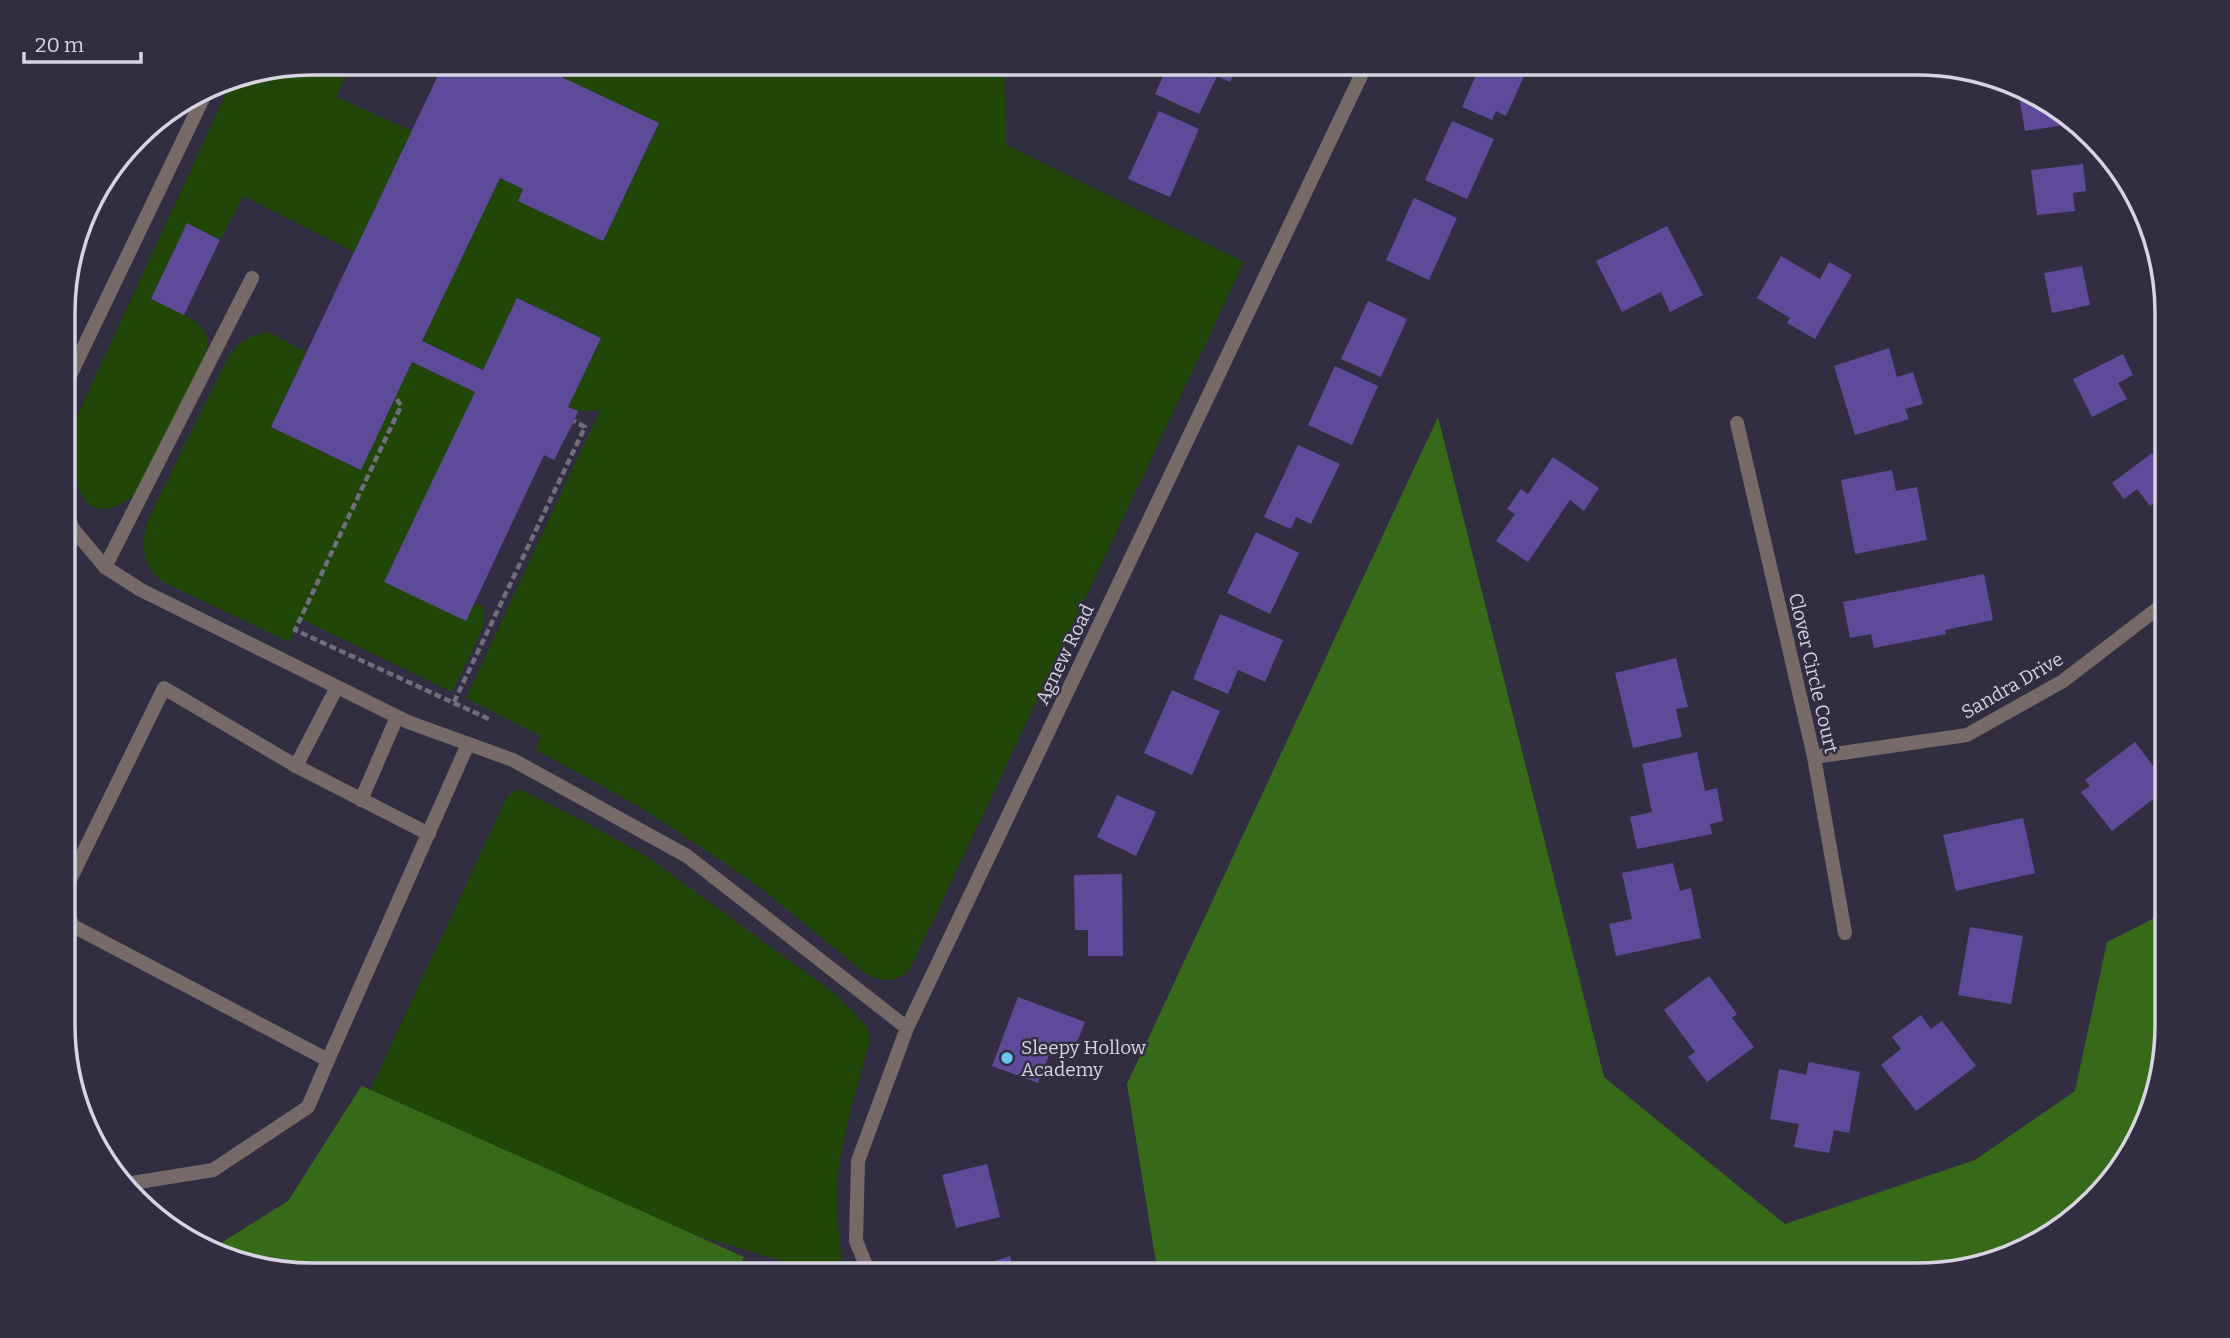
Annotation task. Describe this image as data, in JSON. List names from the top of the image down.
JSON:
{
  "streets": {
    "street": ["Agnew Road", "Clover Circle Court", "Sandra Drive"]
  },
  "crossings": [
    ["Clover Circle Court", "Sandra Drive"]
  ],
  "places": ["Sleepy Hollow Academy"],
  "scale_bar": "20 m"
}
